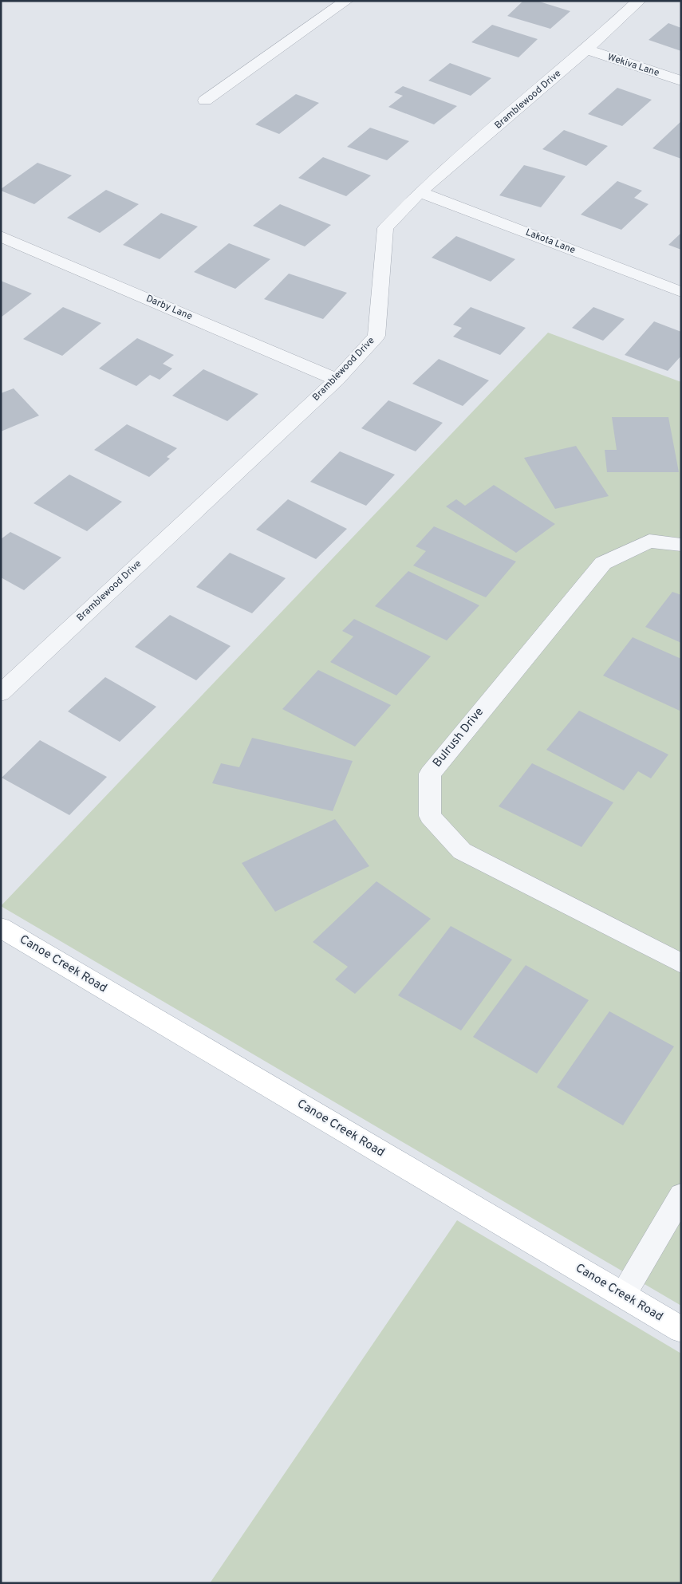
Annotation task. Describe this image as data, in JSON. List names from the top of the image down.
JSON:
{
  "streets": {
    "main road": ["Canoe Creek Road"],
    "street": [
      "Wekiva Lane",
      "Bramblewood Drive",
      "Lakota Lane",
      "Darby Lane",
      "Bulrush Drive"
    ]
  },
  "crossings": [
    ["Wekiva Lane", "Bramblewood Drive"],
    ["Bramblewood Drive", "Lakota Lane"],
    ["Bramblewood Drive", "Darby Lane"]
  ]
}
